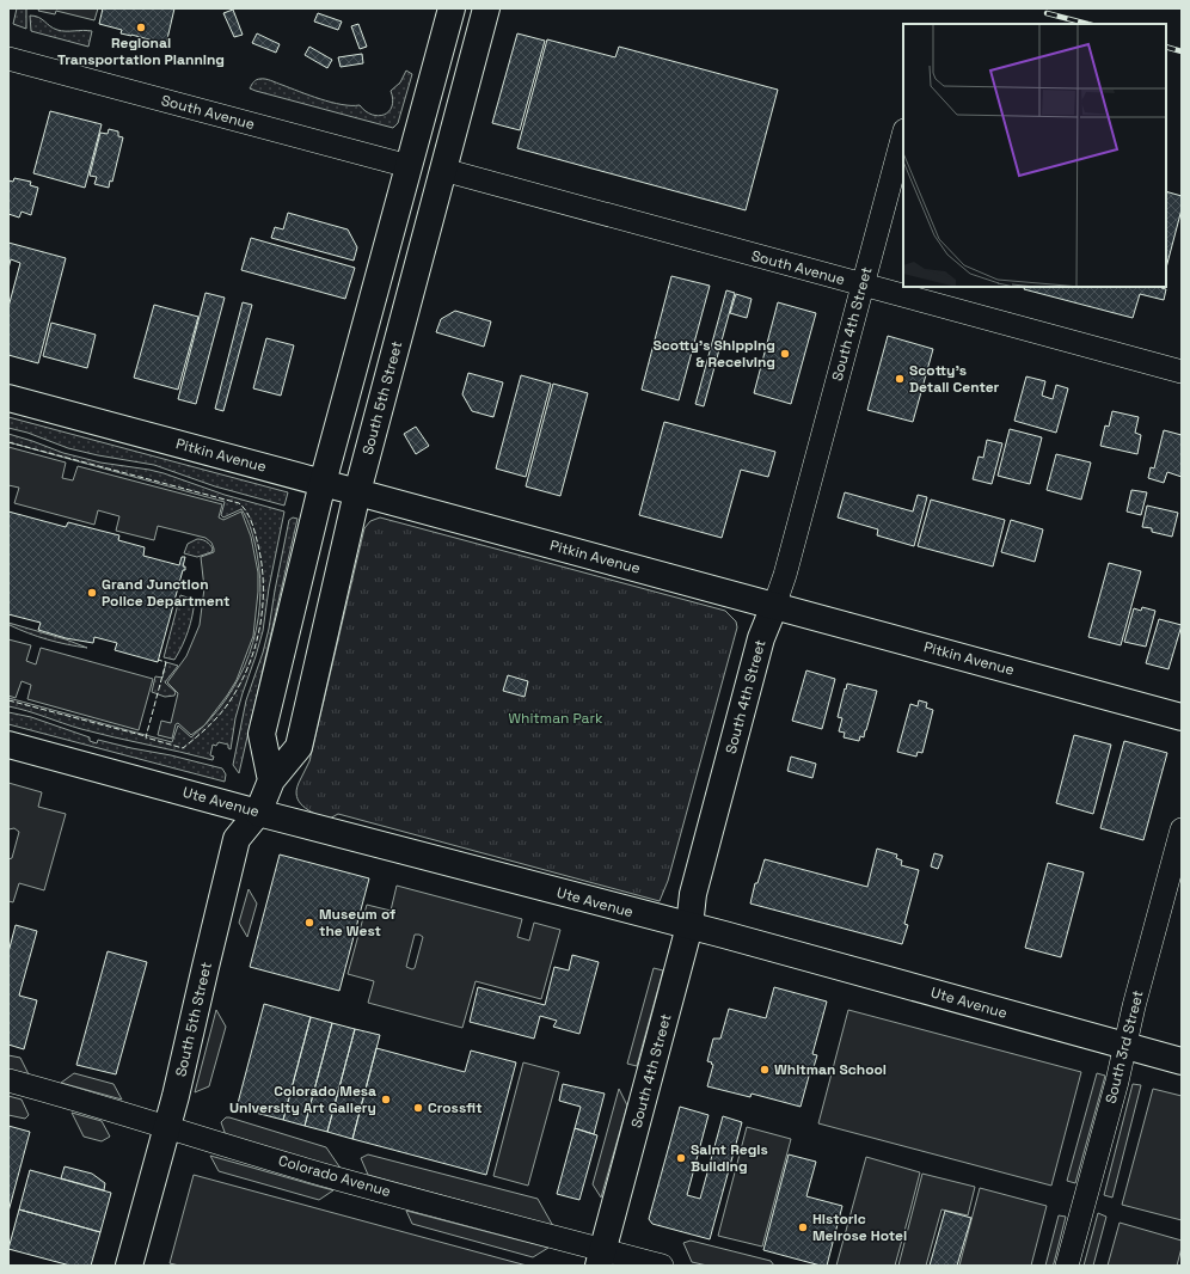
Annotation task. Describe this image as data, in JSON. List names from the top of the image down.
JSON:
{
  "streets": {
    "main road": [
      "South 4th Street",
      "South 5th Street",
      "Pitkin Avenue",
      "Ute Avenue"
    ],
    "street": ["South Avenue", "South 3rd Street", "Colorado Avenue"]
  },
  "crossings": [
    ["South Avenue", "South 4th Street"],
    ["South Avenue", "South 5th Street"],
    ["South 4th Street", "Pitkin Avenue"],
    ["South 4th Street", "Ute Avenue"],
    ["South 4th Street", "Colorado Avenue"],
    ["South 5th Street", "Pitkin Avenue"],
    ["South 5th Street", "Ute Avenue"],
    ["South 5th Street", "Colorado Avenue"],
    ["Ute Avenue", "South 3rd Street"]
  ],
  "parks": ["Whitman Park"],
  "places": [
    "Regional Transportation Planning",
    "Scotty's Shipping & Receiving",
    "Scotty's Detail Center",
    "Grand Junction Police Department",
    "Museum of the West",
    "Whitman School",
    "Colorado Mesa University Art Gallery",
    "Crossfit",
    "Saint Regis Building",
    "Historic Melrose Hotel"
  ]
}
